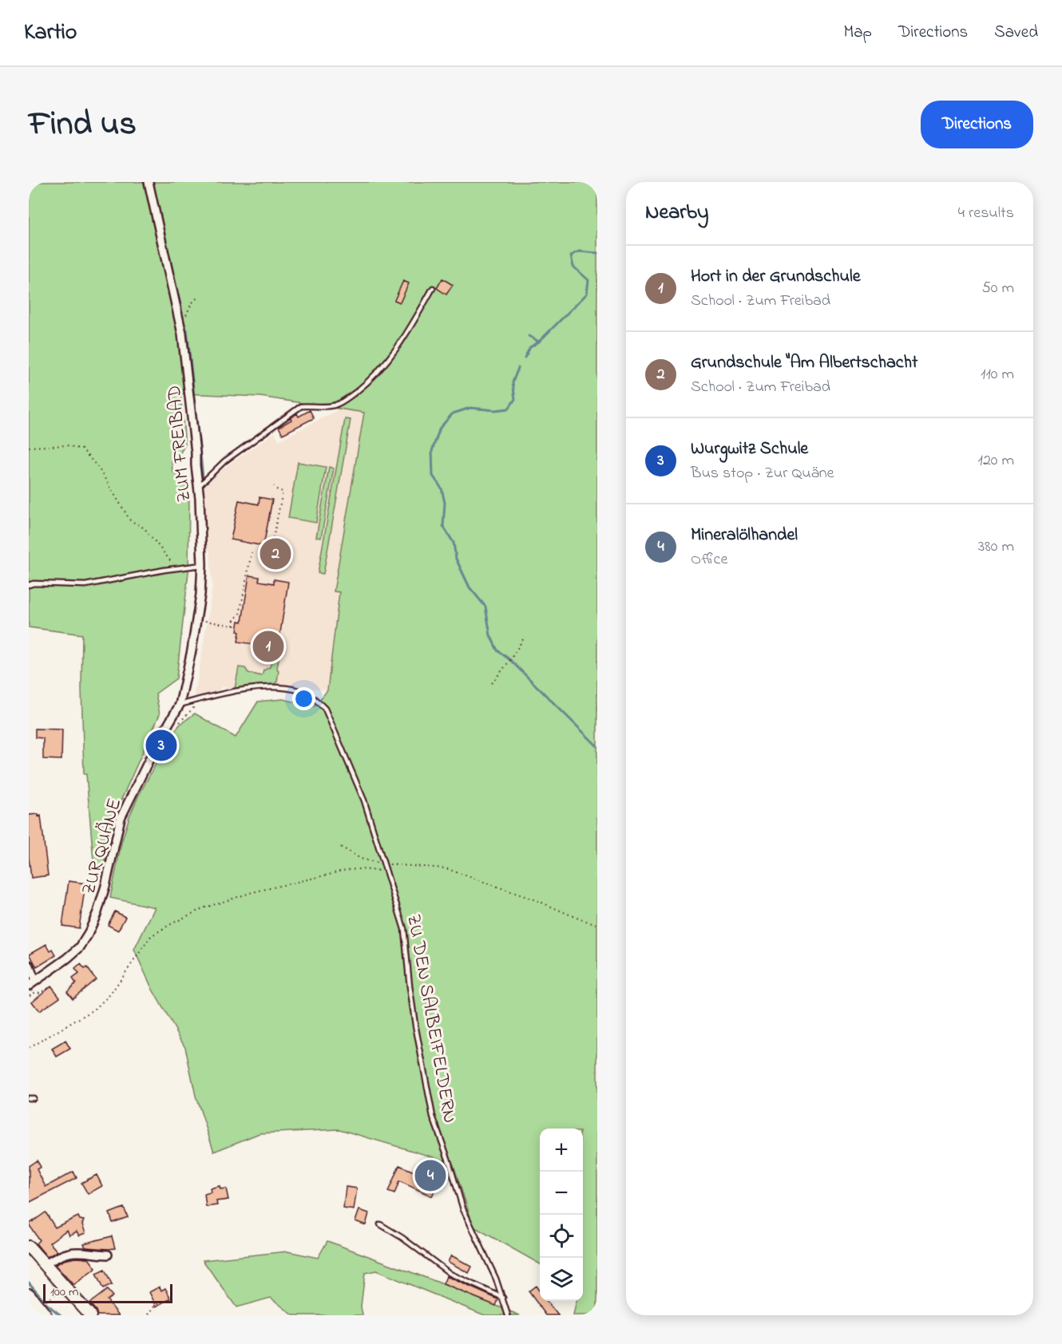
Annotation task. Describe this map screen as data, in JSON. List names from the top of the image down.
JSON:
{
  "streets": {
    "street": ["ZUM FREIBAD", "ZUR QUÄNE"],
    "lane": ["ZU DEN SALBEIFELDERN"]
  },
  "crossings": [
    ["ZUM FREIBAD", "ZUR QUÄNE"],
    ["ZUM FREIBAD", "ZU DEN SALBEIFELDERN"],
    ["ZUR QUÄNE", "ZU DEN SALBEIFELDERN"]
  ],
  "scale_bar": "100 m",
  "page": {
    "header": "Kartio",
    "nav": ["Map", "Directions", "Saved"],
    "title": "Find us",
    "buttons": "Directions",
    "heading": ["Nearby", "4 results"],
    "list": [
      {
        "mark": "1",
        "name": "Hort in der Grundschule",
        "note": "School · Zum Freibad",
        "value": "50 m"
      },
      {
        "mark": "2",
        "name": "Grundschule \"Am Albertschacht",
        "note": "School · Zum Freibad",
        "value": "110 m"
      },
      {
        "mark": "3",
        "name": "Wurgwitz Schule",
        "note": "Bus stop · Zur Quäne",
        "value": "120 m"
      },
      {
        "mark": "4",
        "name": "Mineralölhandel",
        "note": "Office",
        "value": "380 m"
      }
    ],
    "pins": [
      "2",
      "1",
      "3",
      "4"
    ],
    "map_buttons": ["+", "−"],
    "scale": "100 m"
  }
}
